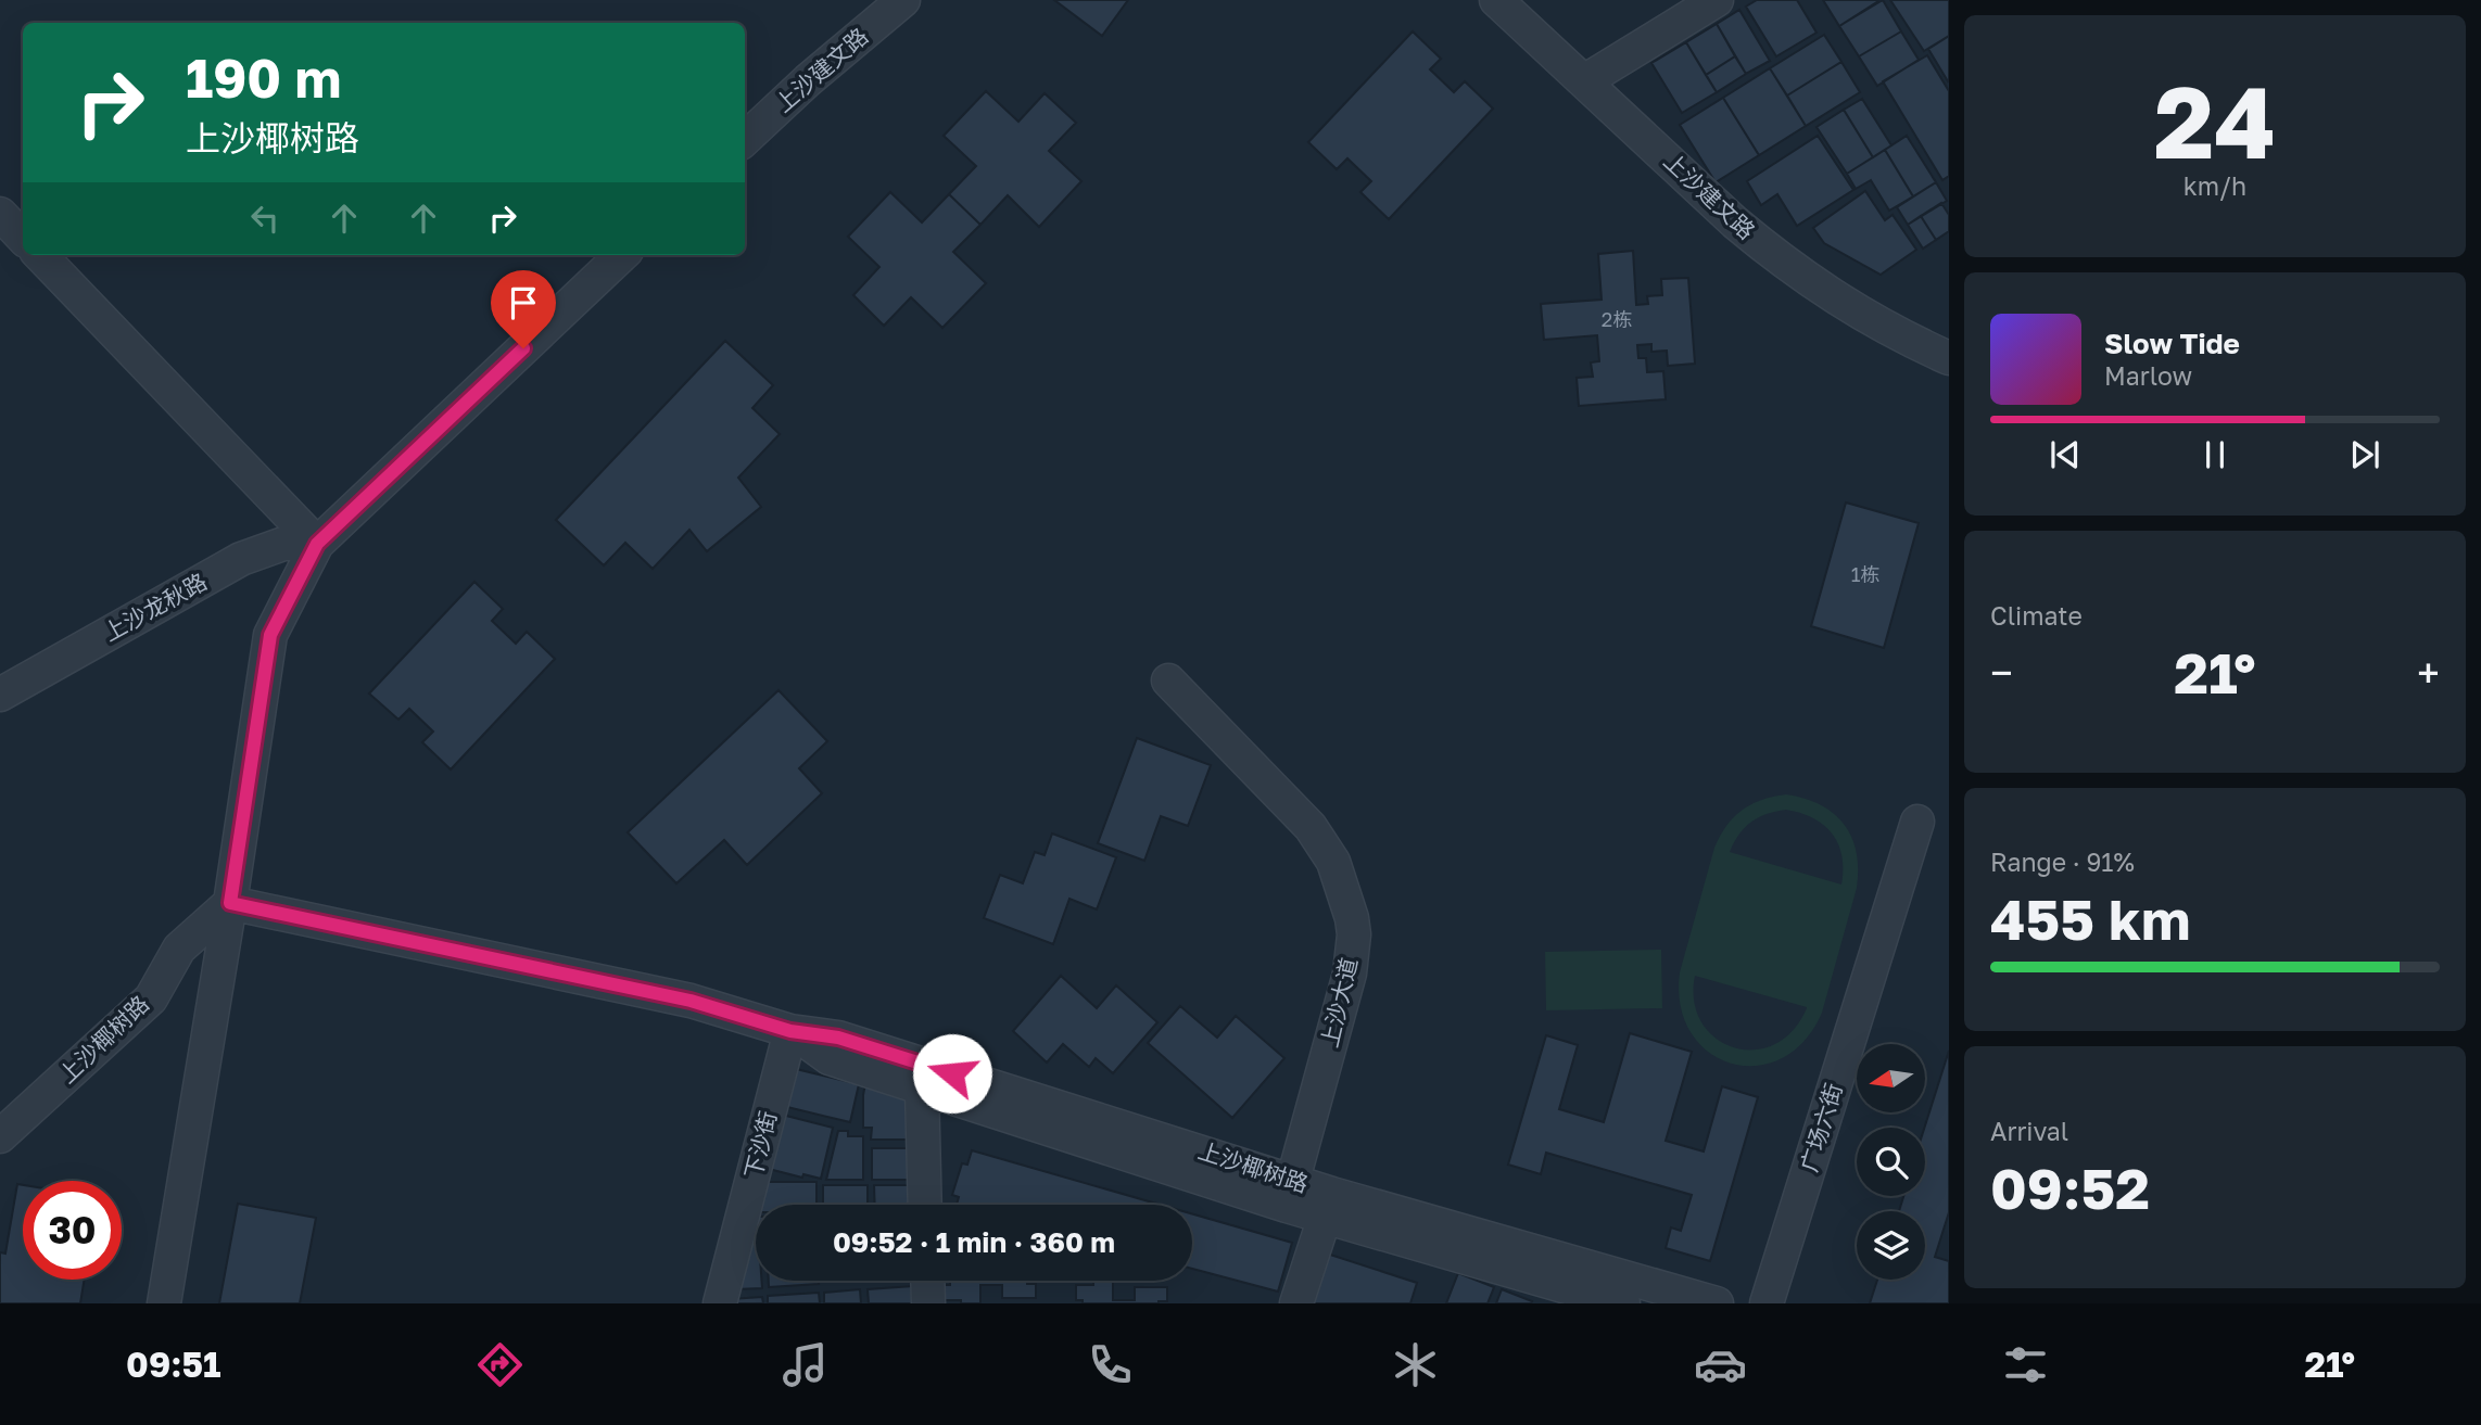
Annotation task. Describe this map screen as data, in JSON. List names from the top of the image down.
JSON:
{
  "streets": {
    "street": [
      "上沙建文路",
      "上沙龙秋路",
      "上沙大道",
      "上沙椰树路",
      "广场六街",
      "下沙街"
    ]
  },
  "crossings": [
    ["上沙大道", "上沙椰树路"],
    ["上沙椰树路", "下沙街"]
  ],
  "house_numbers": ["2栋", "1栋"],
  "north": "left",
  "page": {
    "tile": [
      ["24", "km/h"],
      "Climate",
      ["Range · 91%", "455 km"],
      ["Arrival", "09:52"]
    ],
    "turn": ["190 m", "上沙椰树路"],
    "song": ["Slow Tide", "Marlow"],
    "heat": ["−", "21°", "+"],
    "limit": "30",
    "trip": "09:52 · 1 min · 360 m",
    "tabs": ["09:51", "21°"]
  }
}
